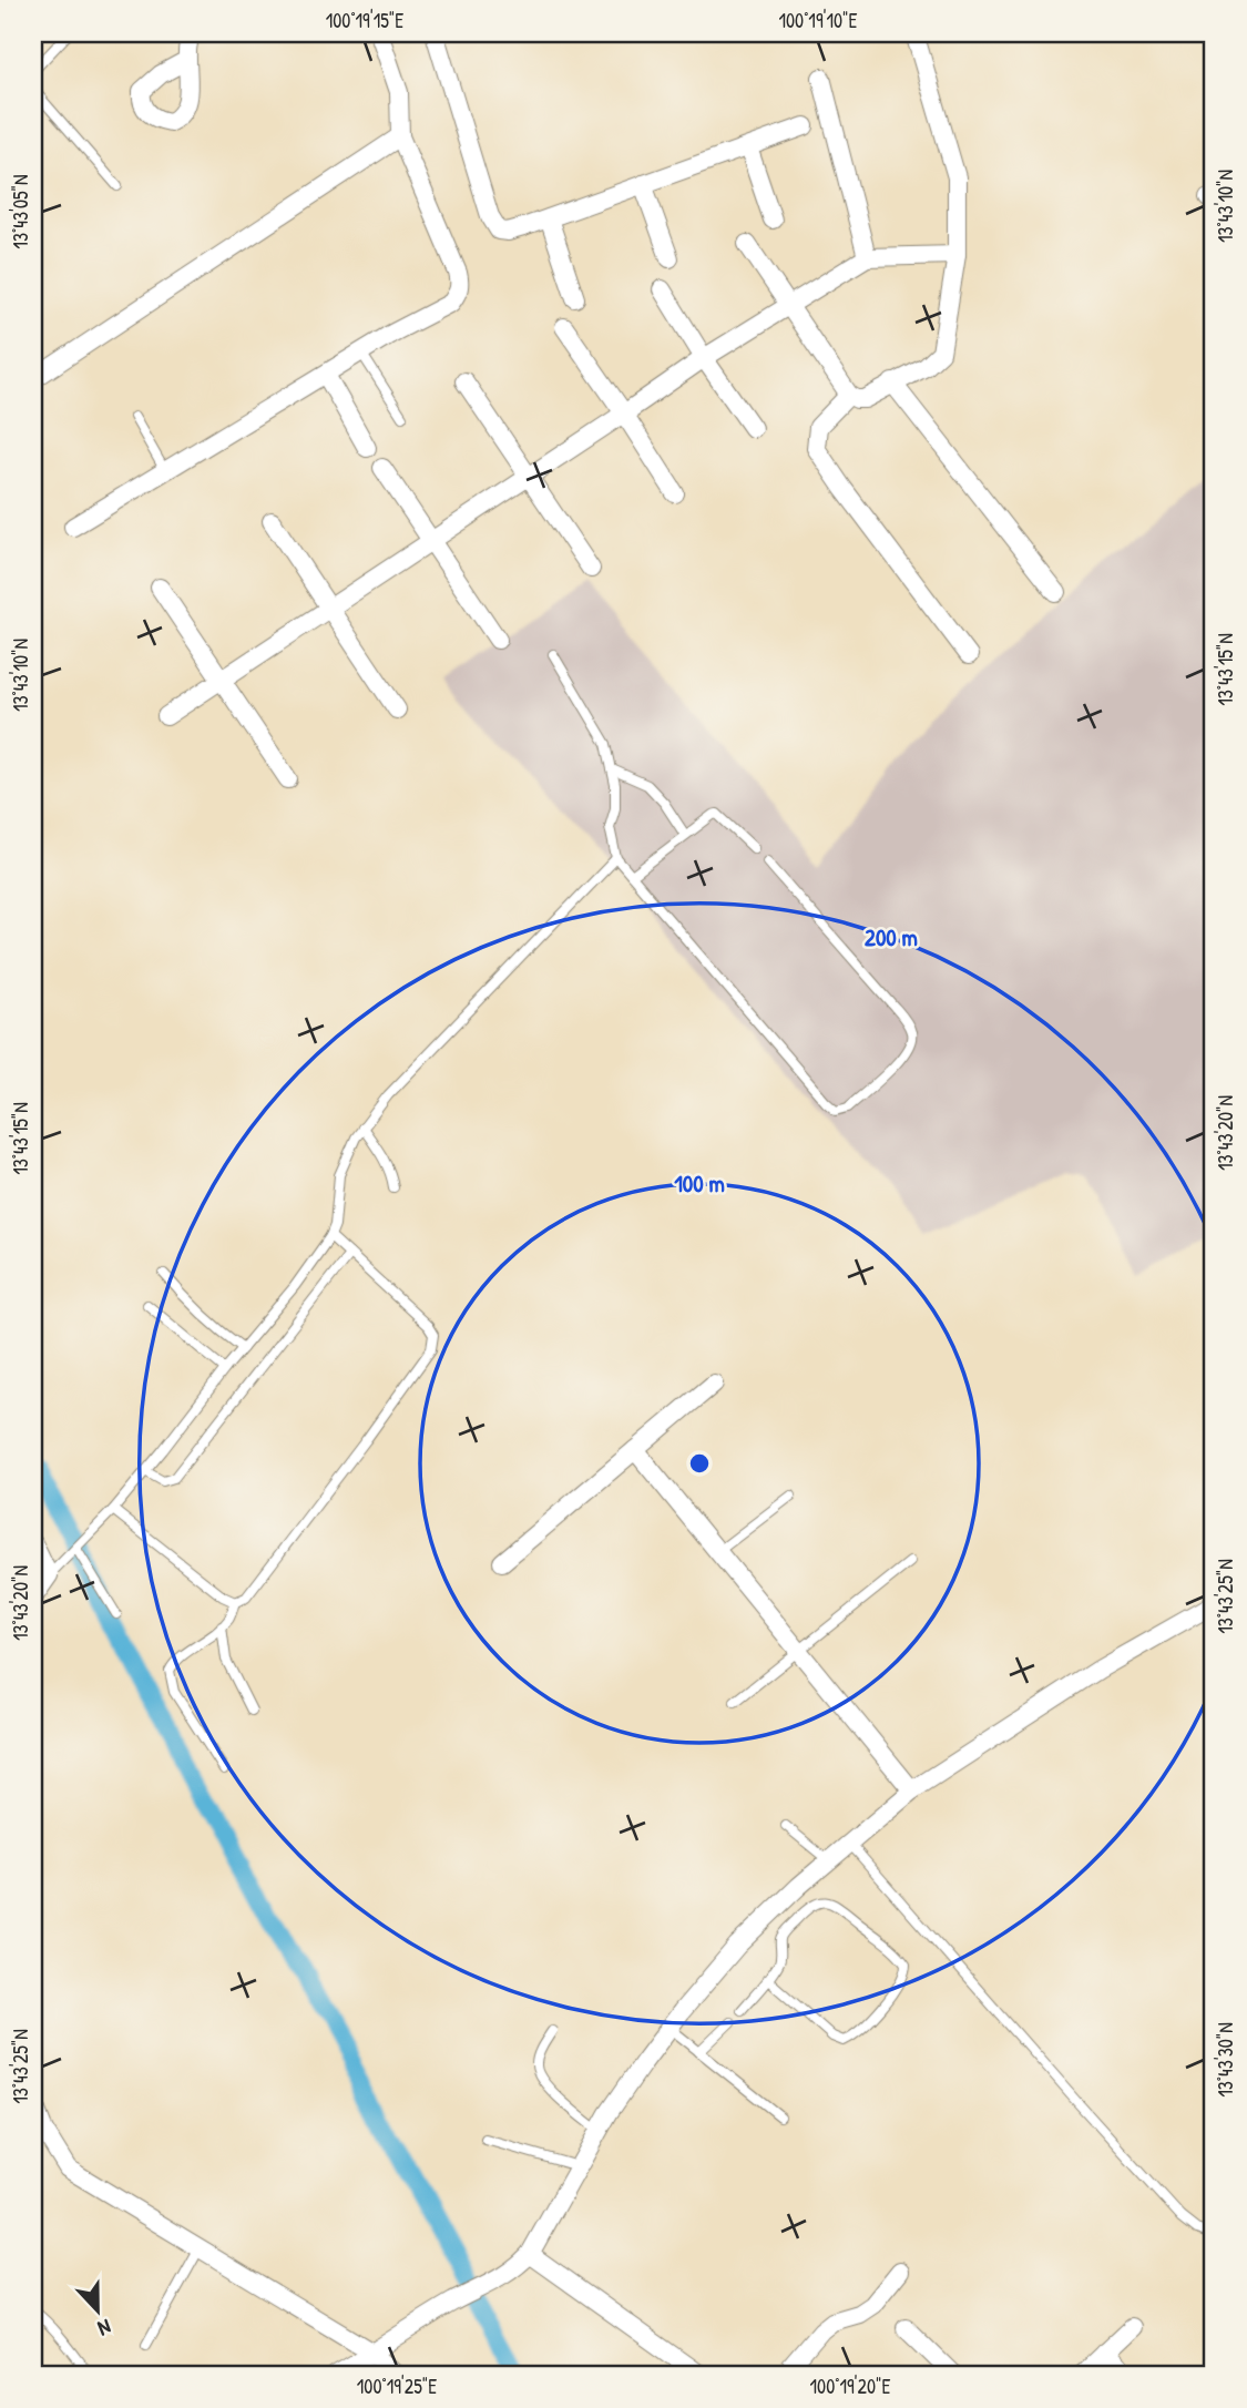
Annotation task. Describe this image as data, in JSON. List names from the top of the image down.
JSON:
{
  "north": "bottom",
  "coordinates": [
    "100°19'15\"E",
    "100°19'10\"E",
    "13°43'10\"N",
    "13°43'05\"N",
    "13°43'15\"N",
    "13°43'20\"N",
    "13°43'25\"N",
    "13°43'30\"N",
    "100°19'25\"E",
    "100°19'20\"E"
  ],
  "rings": ["200 m", "100 m"]
}
